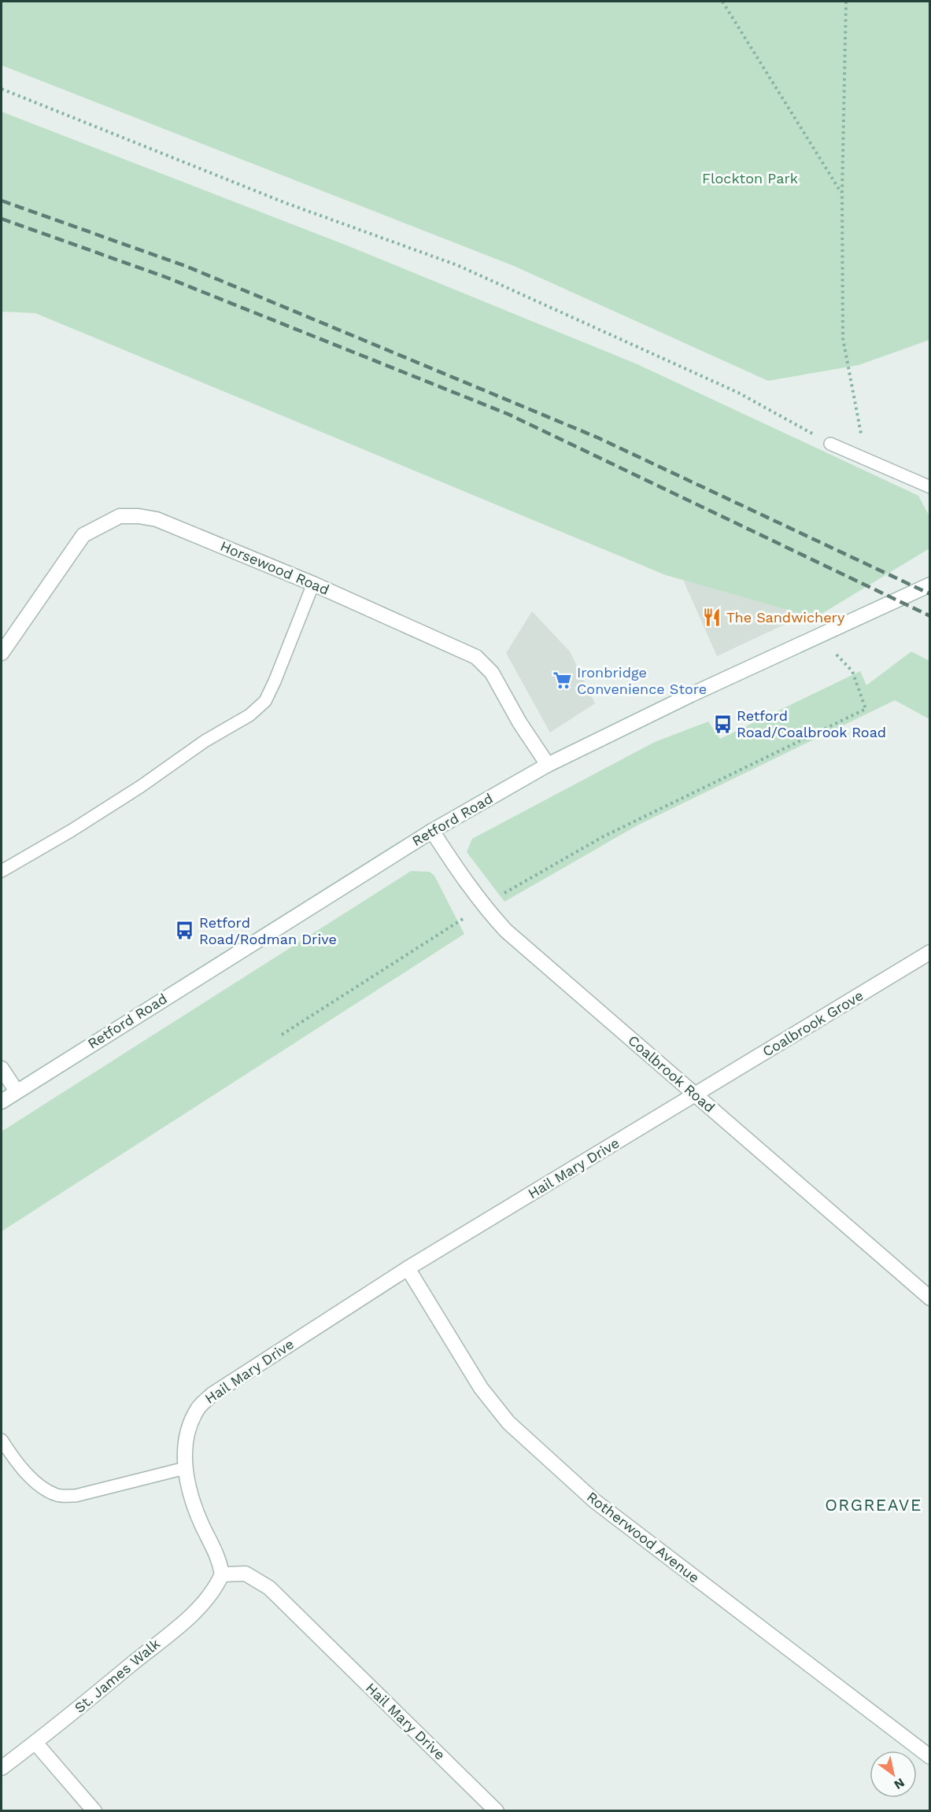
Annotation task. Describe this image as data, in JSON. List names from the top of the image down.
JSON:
{
  "streets": {
    "street": [
      "Horsewood Road",
      "Retford Road",
      "Coalbrook Grove",
      "Coalbrook Road",
      "Hail Mary Drive",
      "Rotherwood Avenue",
      "St. James Walk"
    ]
  },
  "crossings": [
    ["Horsewood Road", "Retford Road"],
    ["Retford Road", "Coalbrook Road"],
    ["Coalbrook Grove", "Coalbrook Road"],
    ["Coalbrook Grove", "Hail Mary Drive"],
    ["Coalbrook Road", "Hail Mary Drive"],
    ["Hail Mary Drive", "Rotherwood Avenue"],
    ["Hail Mary Drive", "St. James Walk"]
  ],
  "districts": ["ORGREAVE"],
  "parks": ["Flockton Park"],
  "places": {
    "restaurant": ["The Sandwichery"],
    "supermarket": ["Ironbridge Convenience Store"],
    "bus stop": ["Retford Road/Coalbrook Road", "Retford Road/Rodman Drive"]
  },
  "north": "bottom right"
}
